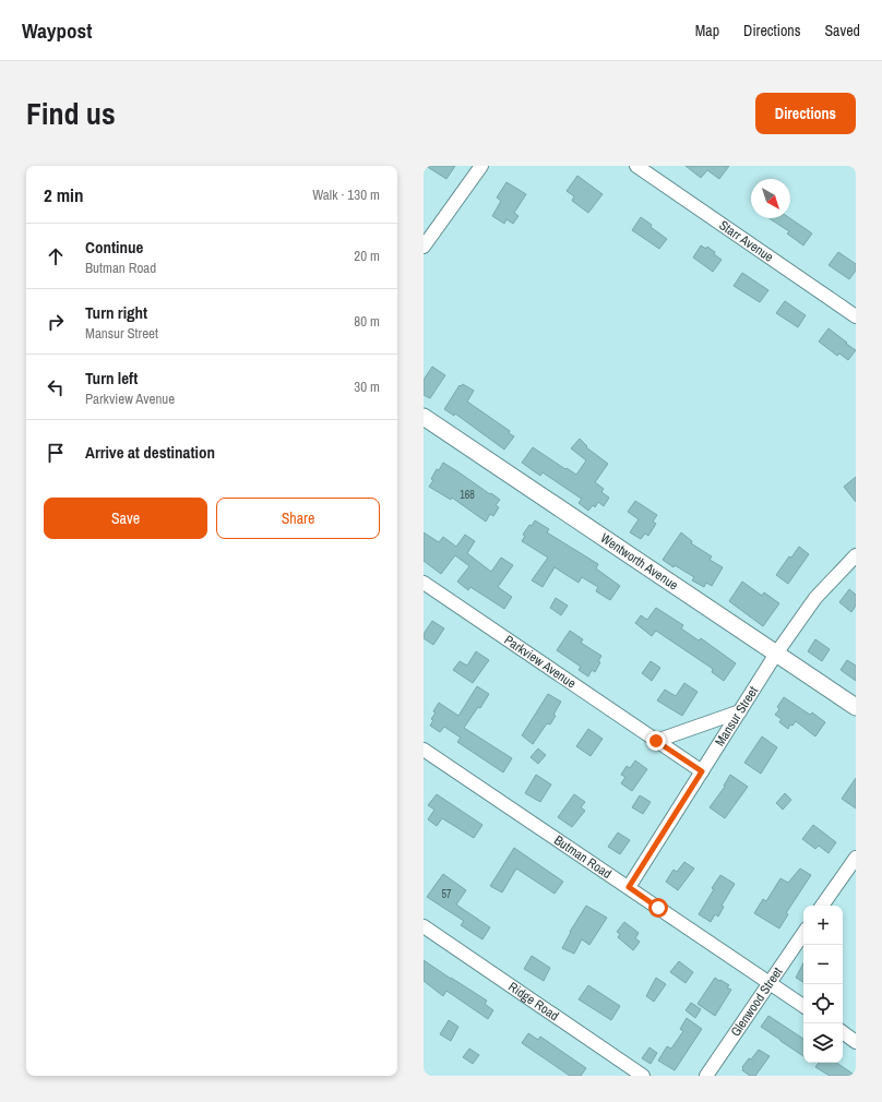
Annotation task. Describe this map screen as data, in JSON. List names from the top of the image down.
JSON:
{
  "streets": {
    "street": [
      "Starr Avenue",
      "Wentworth Avenue",
      "Parkview Avenue",
      "Mansur Street",
      "Butman Road",
      "Ridge Road",
      "Glenwood Street"
    ]
  },
  "crossings": [
    ["Wentworth Avenue", "Mansur Street"],
    ["Parkview Avenue", "Mansur Street"],
    ["Mansur Street", "Butman Road"],
    ["Butman Road", "Glenwood Street"]
  ],
  "house_numbers": ["168", "57"],
  "north": "bottom right",
  "page": {
    "header": "Waypost",
    "nav": ["Map", "Directions", "Saved"],
    "title": "Find us",
    "buttons": [
      "Directions",
      ["Save", "Share"]
    ],
    "heading": ["2 min", "Walk · 130 m"],
    "list": [
      ["Continue", "Butman Road", "20 m"],
      ["Turn right", "Mansur Street", "80 m"],
      ["Turn left", "Parkview Avenue", "30 m"],
      "Arrive at destination"
    ],
    "map_buttons": ["+", "−"]
  }
}
